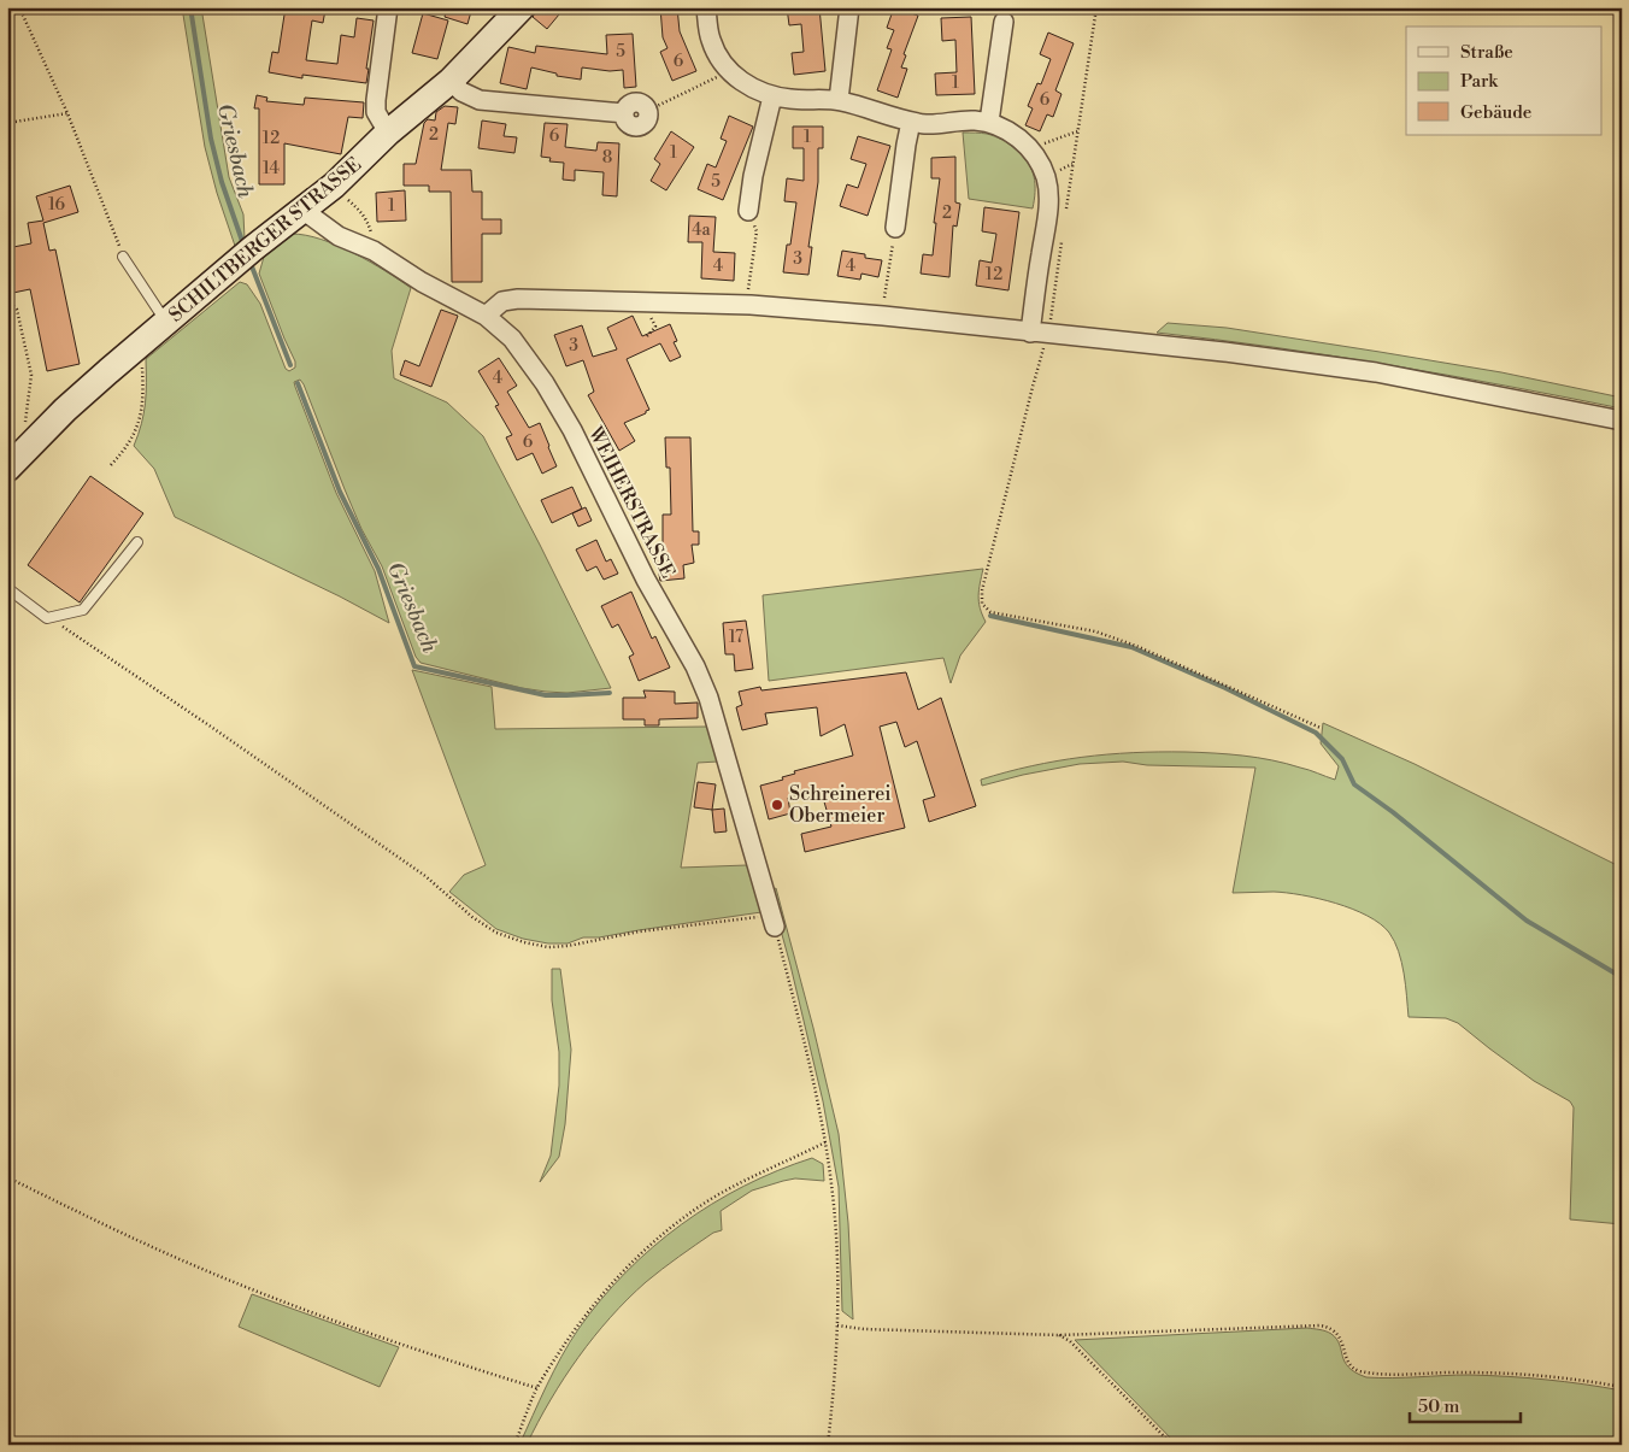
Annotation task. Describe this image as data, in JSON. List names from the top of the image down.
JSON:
{
  "streets": {
    "main road": ["SCHILTBERGER STRASSE"],
    "street": ["WEIHERSTRASSE"]
  },
  "crossings": [
    ["SCHILTBERGER STRASSE", "WEIHERSTRASSE"]
  ],
  "water": ["Griesbach"],
  "places": ["Schreinerei Obermeier"],
  "house_numbers": [
    "5",
    "6",
    "1",
    "6",
    "2",
    "6",
    "1",
    "12",
    "1",
    "8",
    "14",
    "5",
    "16",
    "1",
    "2",
    "4a",
    "3",
    "4",
    "4",
    "12",
    "3",
    "4",
    "6",
    "17"
  ],
  "legend": ["Straße", "Park", "Gebäude"],
  "scale_bar": "50 m"
}
